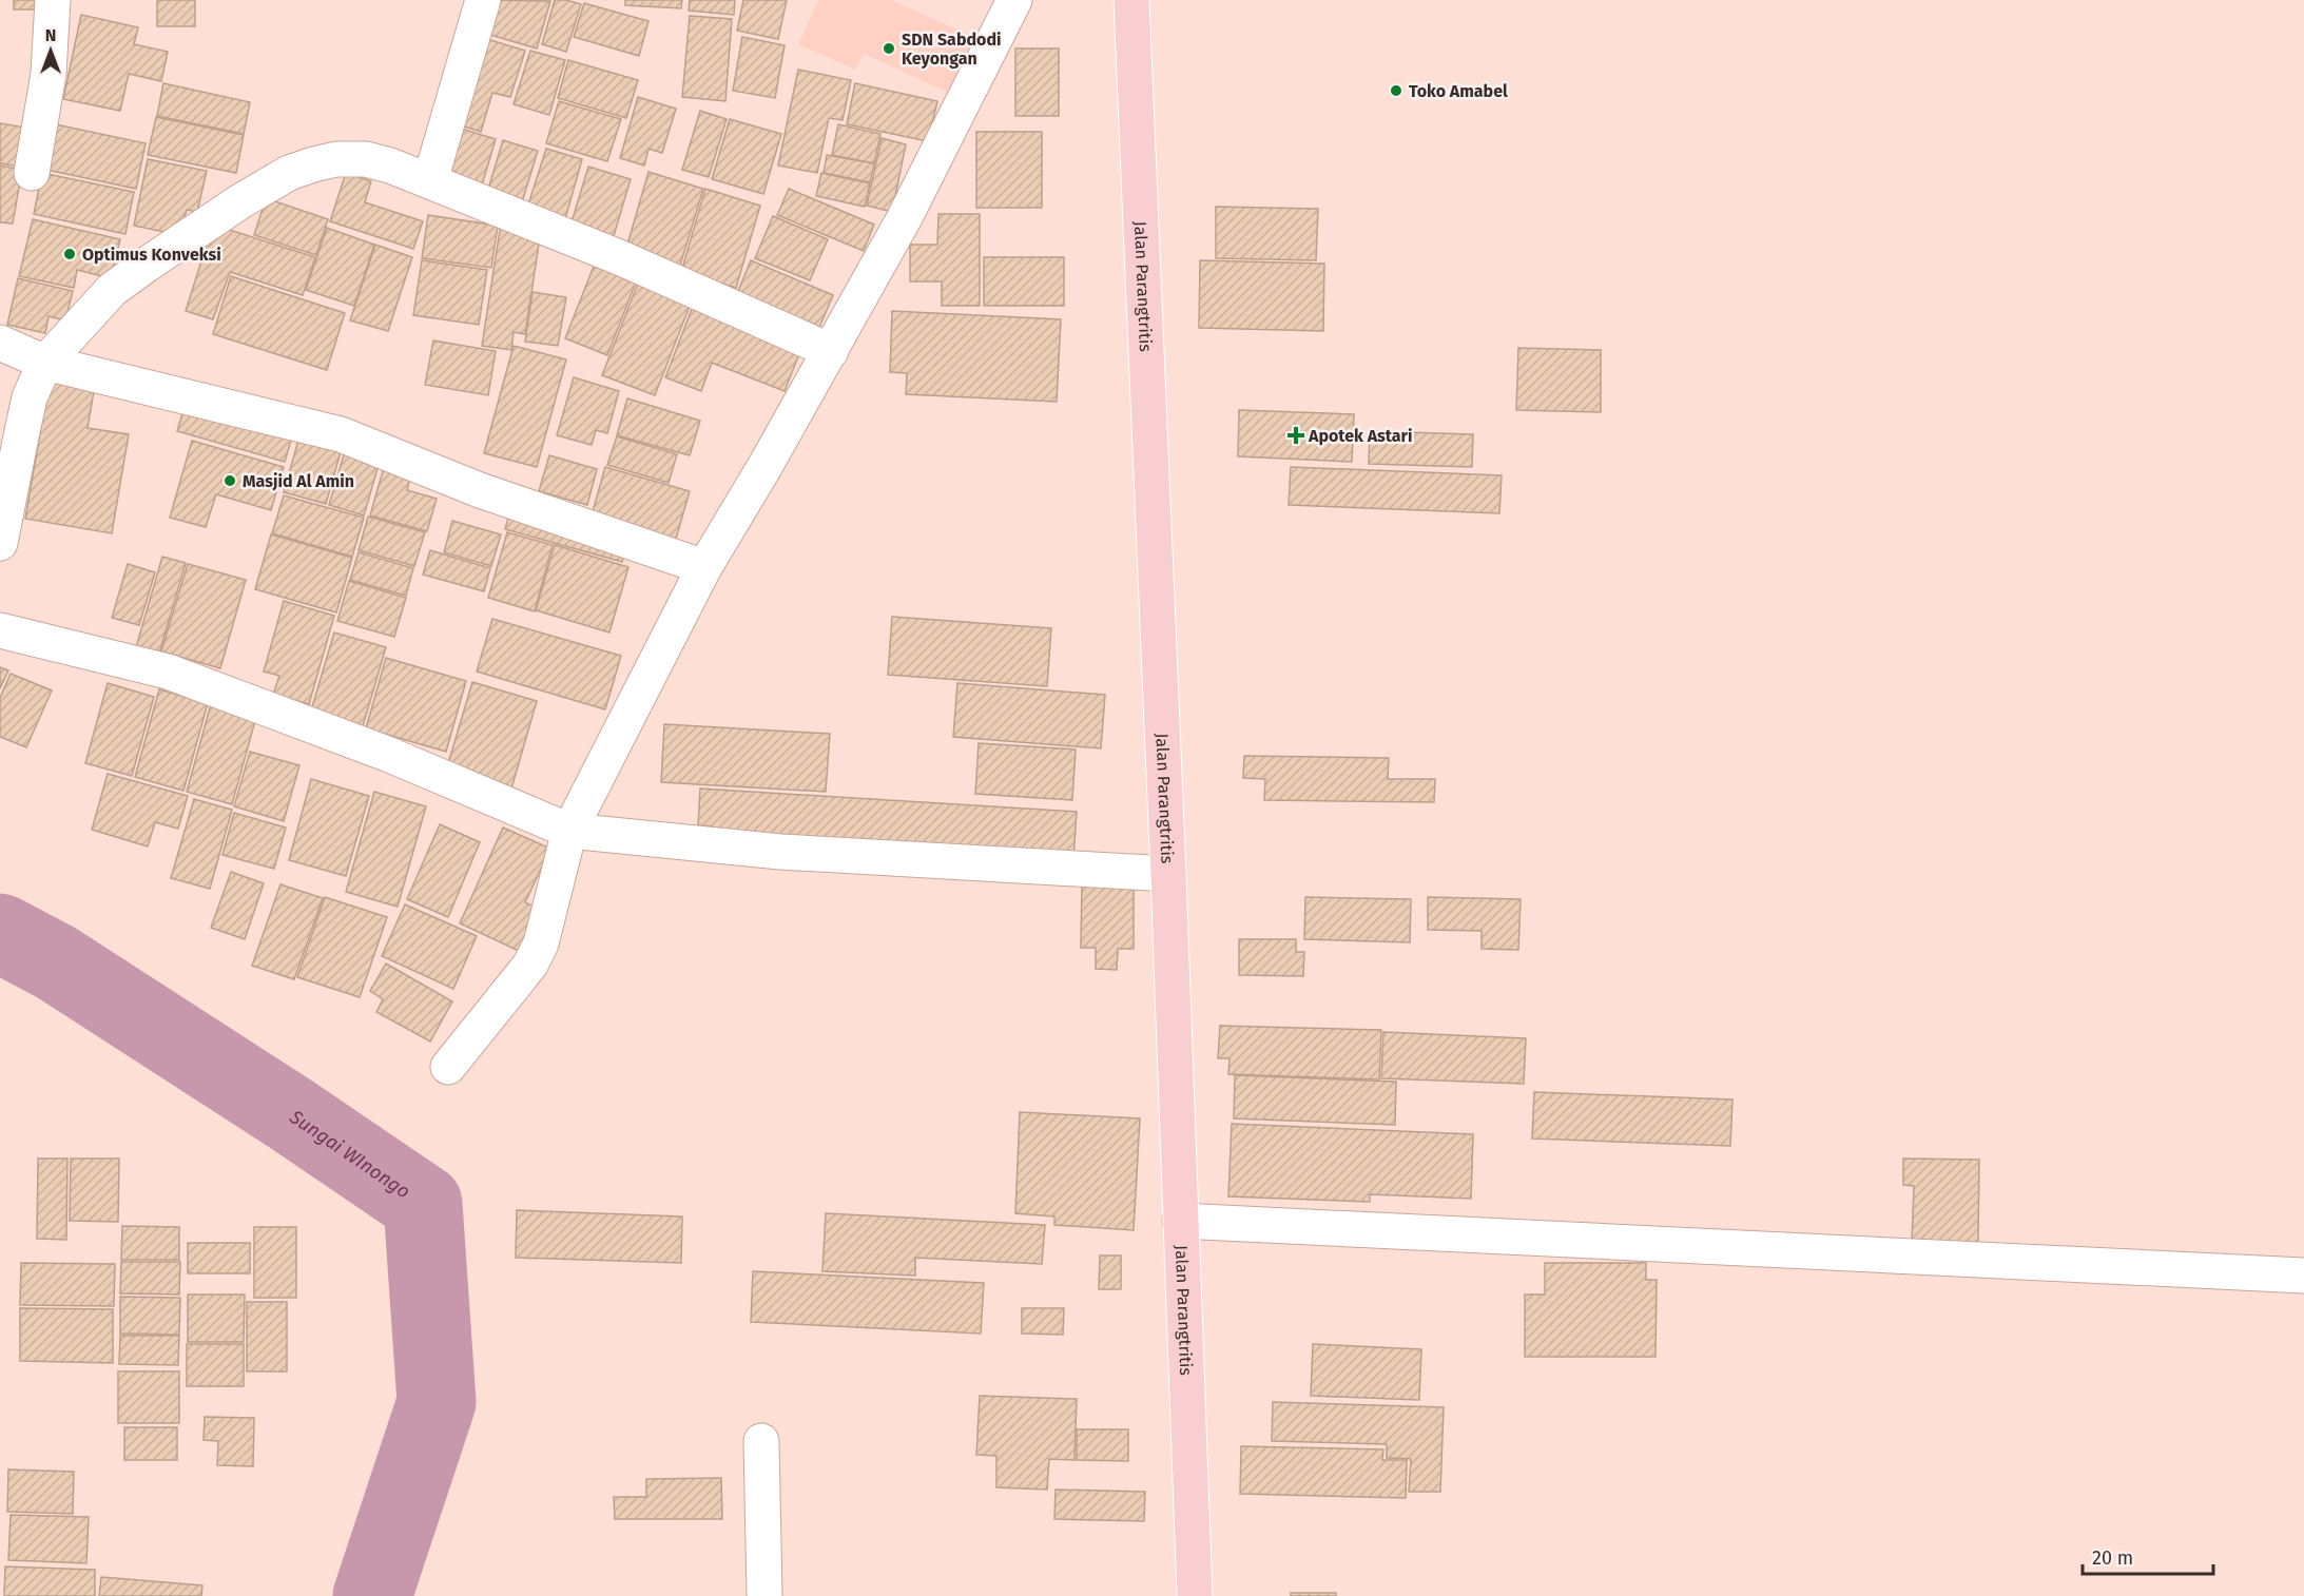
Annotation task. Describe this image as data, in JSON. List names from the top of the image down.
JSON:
{
  "streets": {
    "main road": ["Jalan Parangtritis"]
  },
  "water": ["Sungai WInongo"],
  "places": {
    "other": [
      "SDN Sabdodi Keyongan",
      "Toko Amabel",
      "Optimus Konveksi",
      "Masjid Al Amin"
    ],
    "health": ["Apotek Astari"]
  },
  "scale_bar": "20 m",
  "north": "top"
}
